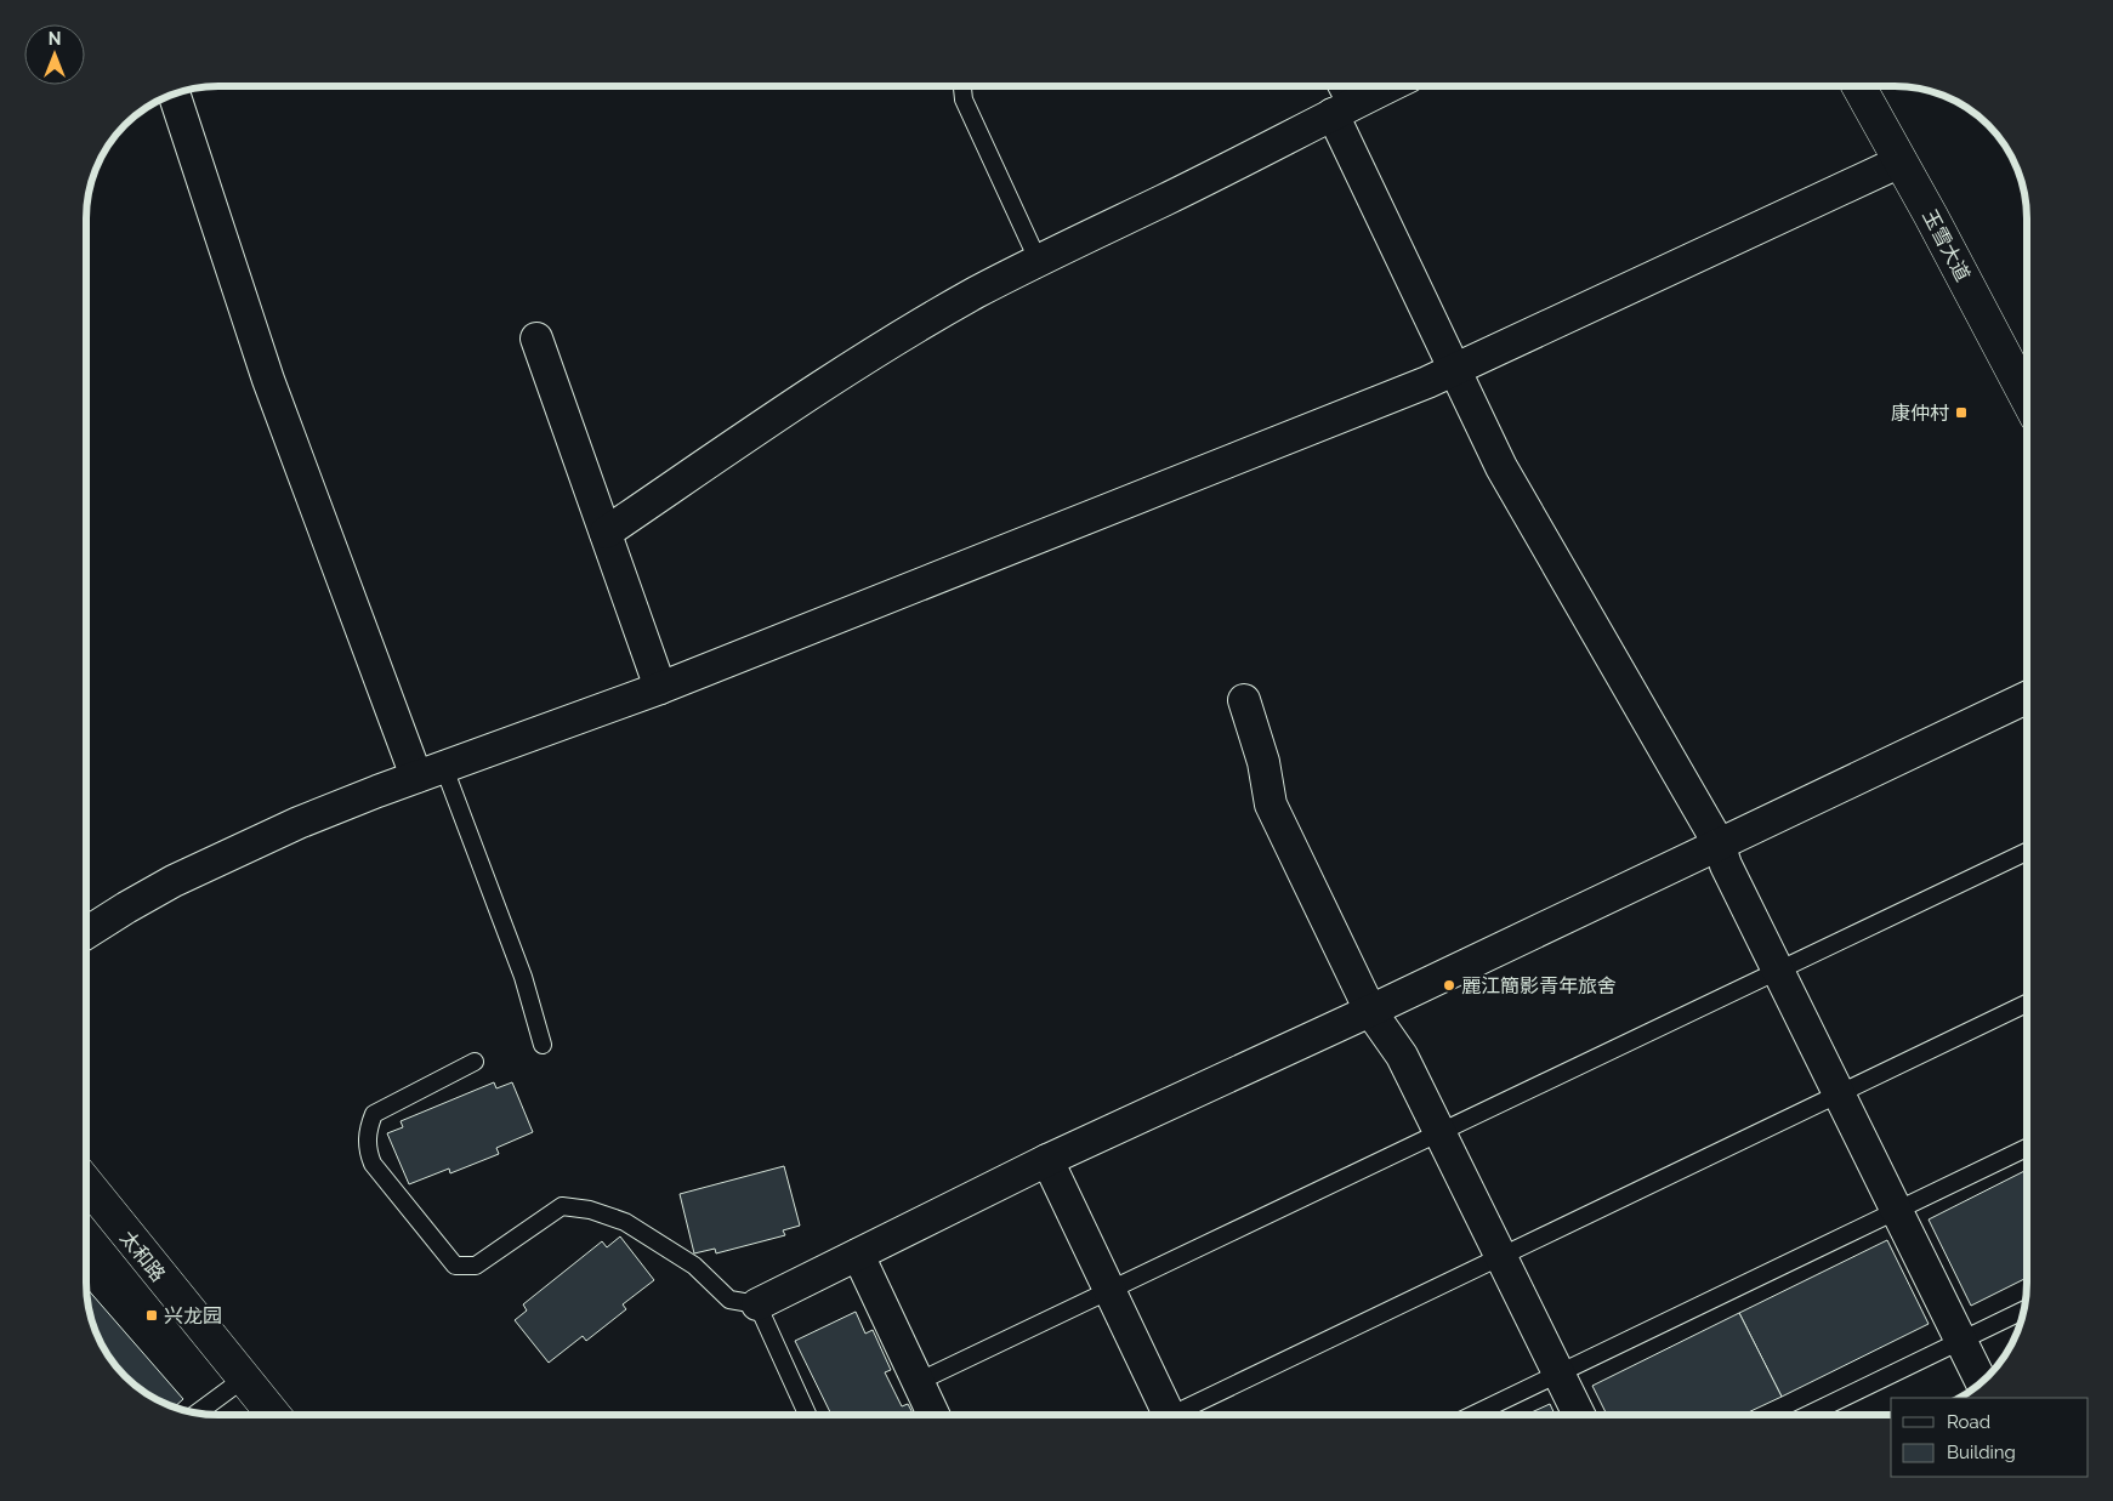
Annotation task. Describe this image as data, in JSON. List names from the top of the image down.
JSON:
{
  "streets": {
    "main road": ["玉雪大道", "太和路"]
  },
  "places": {
    "transit": ["康仲村", "兴龙园"],
    "other": ["麗江簡影青年旅舍"]
  },
  "legend": ["Road", "Building"],
  "north": "top"
}
